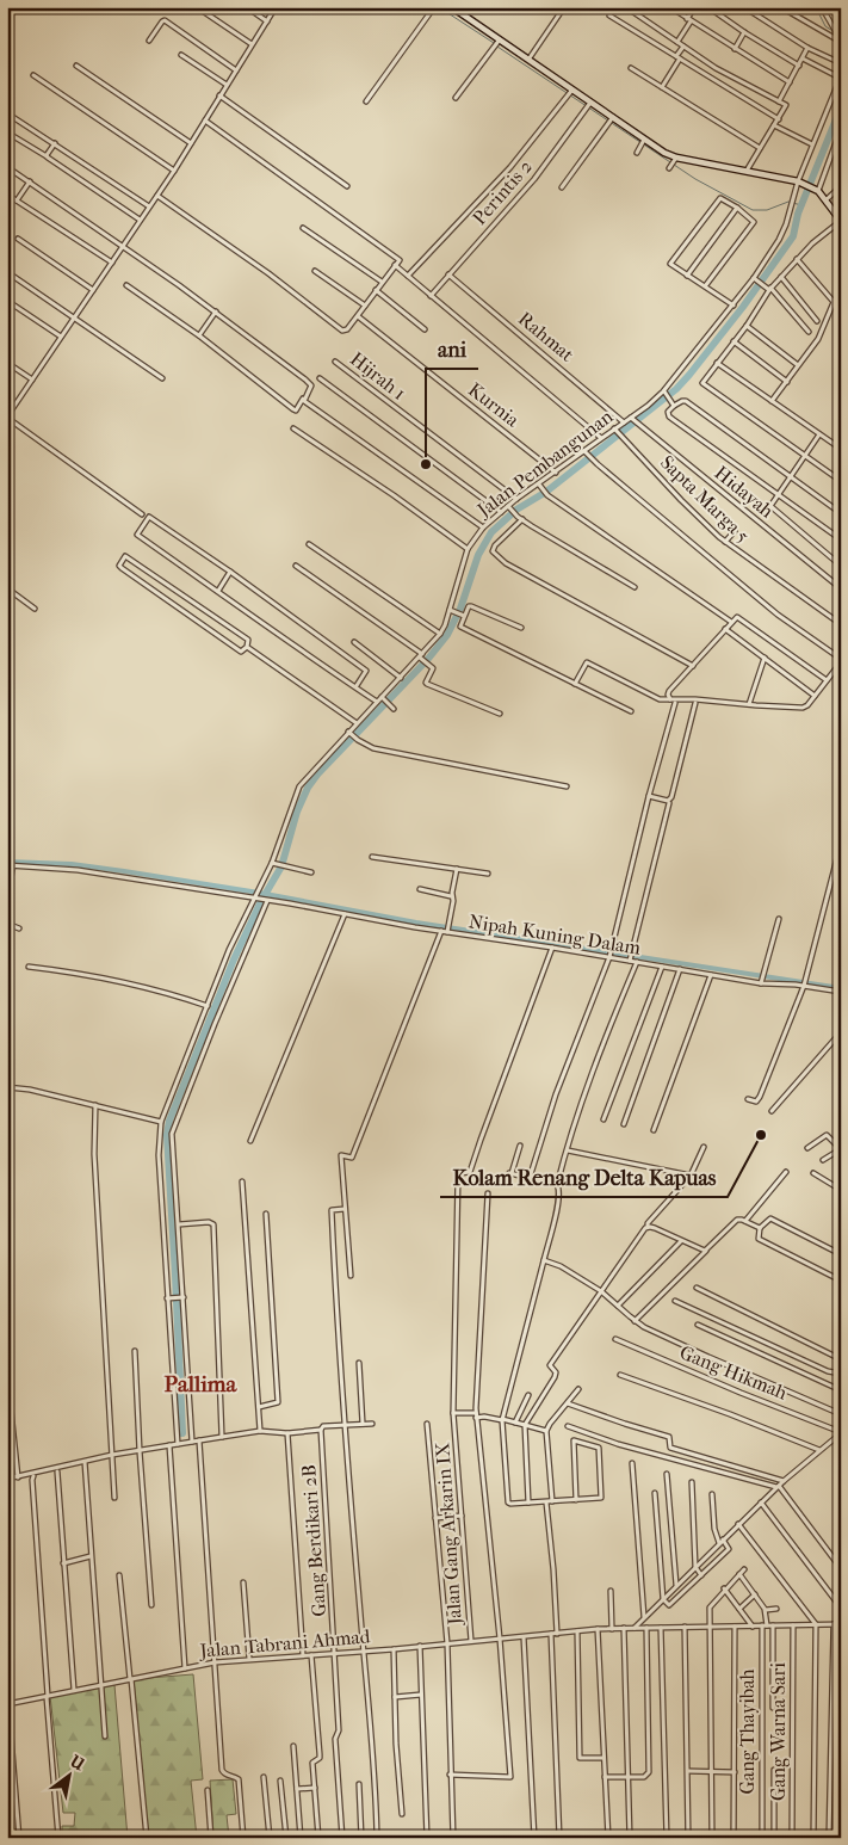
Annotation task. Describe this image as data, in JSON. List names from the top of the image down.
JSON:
{
  "streets": {
    "street": [
      "Perintis 2",
      "Rahmat",
      "Hijrah 1",
      "Kurnia",
      "Jalan Pembangunan",
      "Hidayah",
      "Sapta Marga 5",
      "Nipah Kuning Dalam",
      "Gang Hikmah",
      "Jalan Gang Arkarin IX",
      "Gang Berdikari 2B",
      "Jalan Tabrani Ahmad",
      "Gang Thayibah",
      "Gang Warna Sari"
    ]
  },
  "crossings": [
    ["Perintis 2", "Rahmat"],
    ["Rahmat", "Jalan Pembangunan"],
    ["Hijrah 1", "Jalan Pembangunan"],
    ["Kurnia", "Jalan Pembangunan"],
    ["Jalan Pembangunan", "Hidayah"],
    ["Jalan Pembangunan", "Sapta Marga 5"],
    ["Jalan Pembangunan", "Nipah Kuning Dalam"],
    ["Nipah Kuning Dalam", "Jalan Gang Arkarin IX"],
    ["Jalan Gang Arkarin IX", "Jalan Tabrani Ahmad"],
    ["Gang Berdikari 2B", "Jalan Tabrani Ahmad"],
    ["Jalan Tabrani Ahmad", "Gang Thayibah"],
    ["Jalan Tabrani Ahmad", "Gang Warna Sari"]
  ],
  "districts": ["Pallima"],
  "places": ["ani", "Kolam Renang Delta Kapuas"],
  "north": "top right"
}
